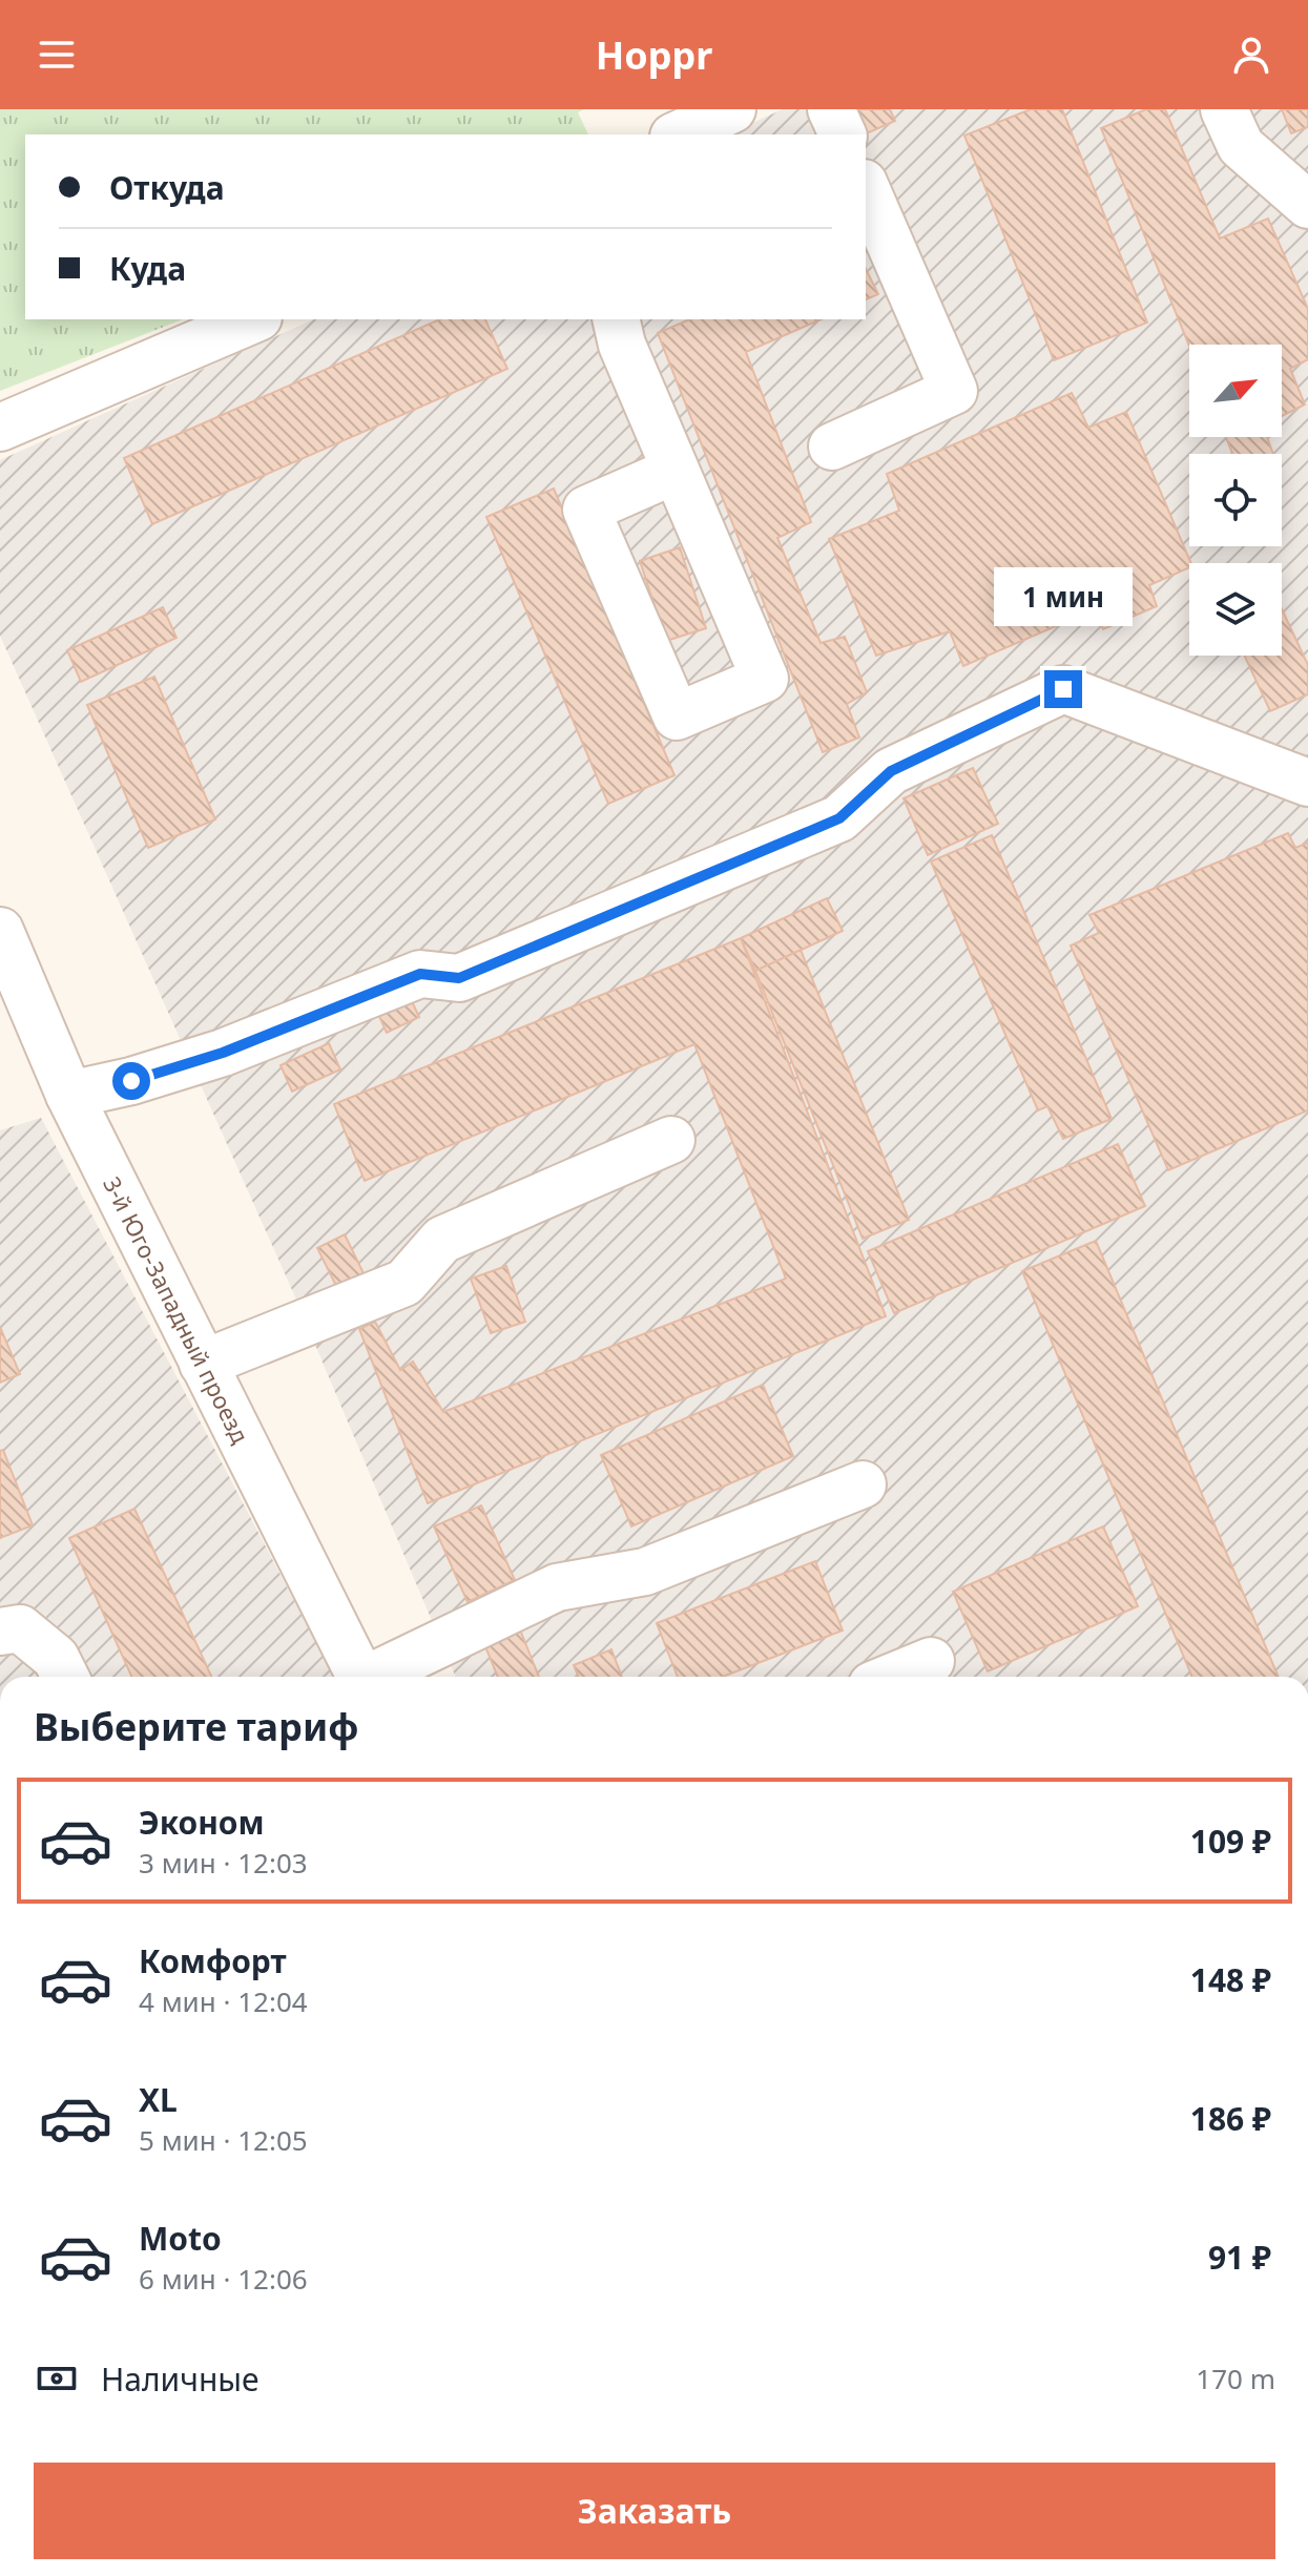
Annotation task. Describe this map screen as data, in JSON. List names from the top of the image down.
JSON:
{
  "streets": {
    "street": ["3-й Юго-Западный проезд"]
  },
  "north": "top right",
  "page": {
    "header": "Hoppr",
    "banner": ["Откуда", "Куда"],
    "bubble": "1 мин",
    "heading": "Выберите тариф",
    "list": [
      {
        "name": "Эконом",
        "note": "3 мин · 12:03",
        "value": "109 ₽"
      },
      {
        "name": "Комфорт",
        "note": "4 мин · 12:04",
        "value": "148 ₽"
      },
      {
        "name": "XL",
        "note": "5 мин · 12:05",
        "value": "186 ₽"
      },
      {
        "name": "Moto",
        "note": "6 мин · 12:06",
        "value": "91 ₽"
      }
    ],
    "pay": ["Наличные", "170 m"],
    "buttons": "Заказать"
  }
}
